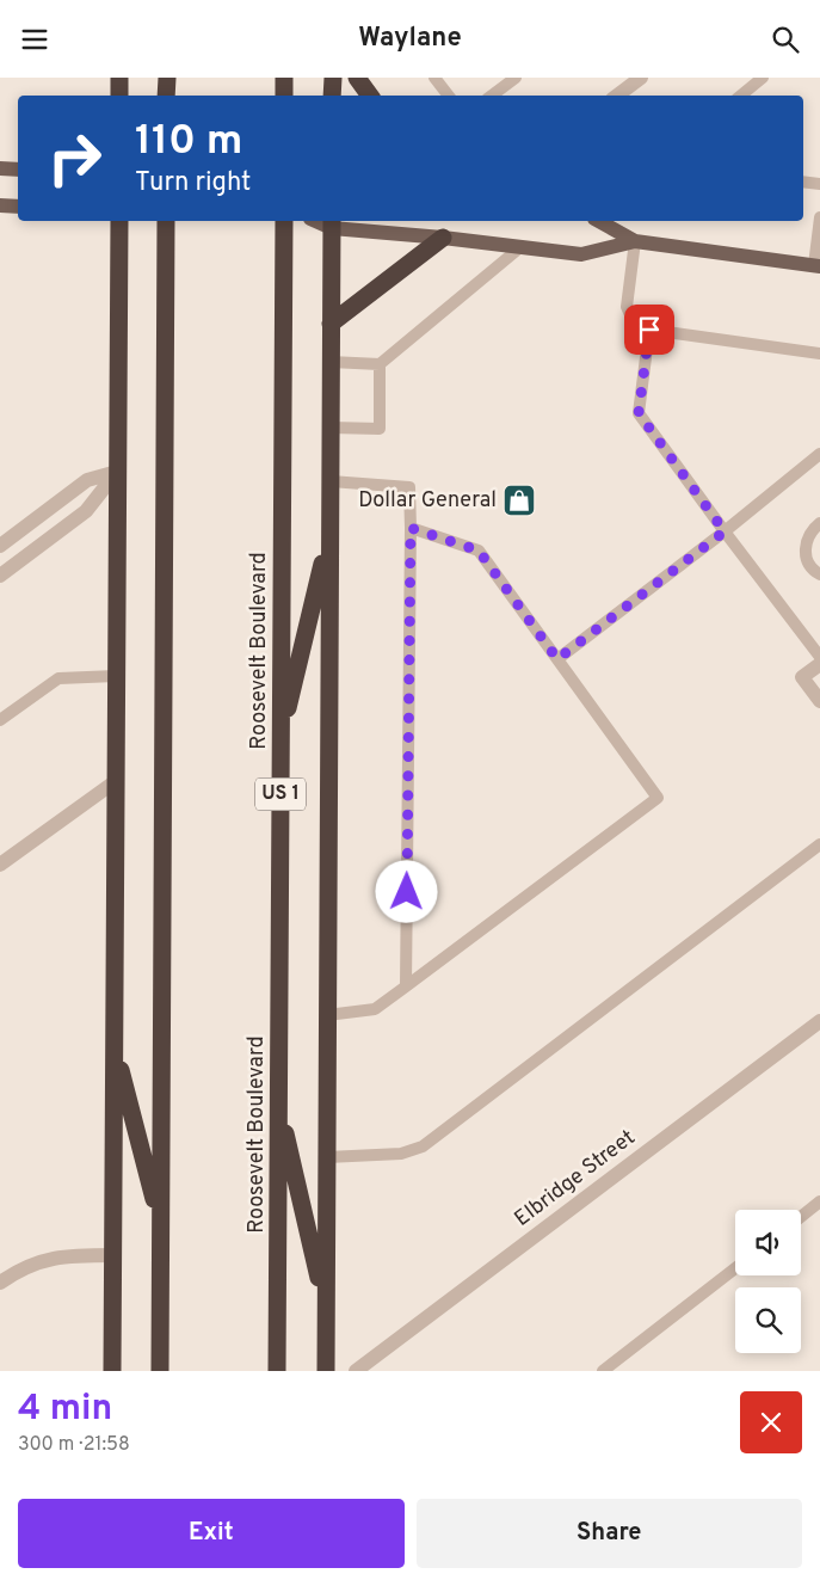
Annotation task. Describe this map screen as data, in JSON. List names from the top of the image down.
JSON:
{
  "streets": {
    "highway": ["Roosevelt Boulevard", "US 1"],
    "street": ["Elbridge Street"]
  },
  "places": {
    "shop": ["Dollar General"]
  },
  "page": {
    "header": "Waylane",
    "turn": ["110 m", "Turn right"],
    "heading": ["4 min", "300 m · 21:58"],
    "buttons": ["Exit", "Share"]
  }
}
